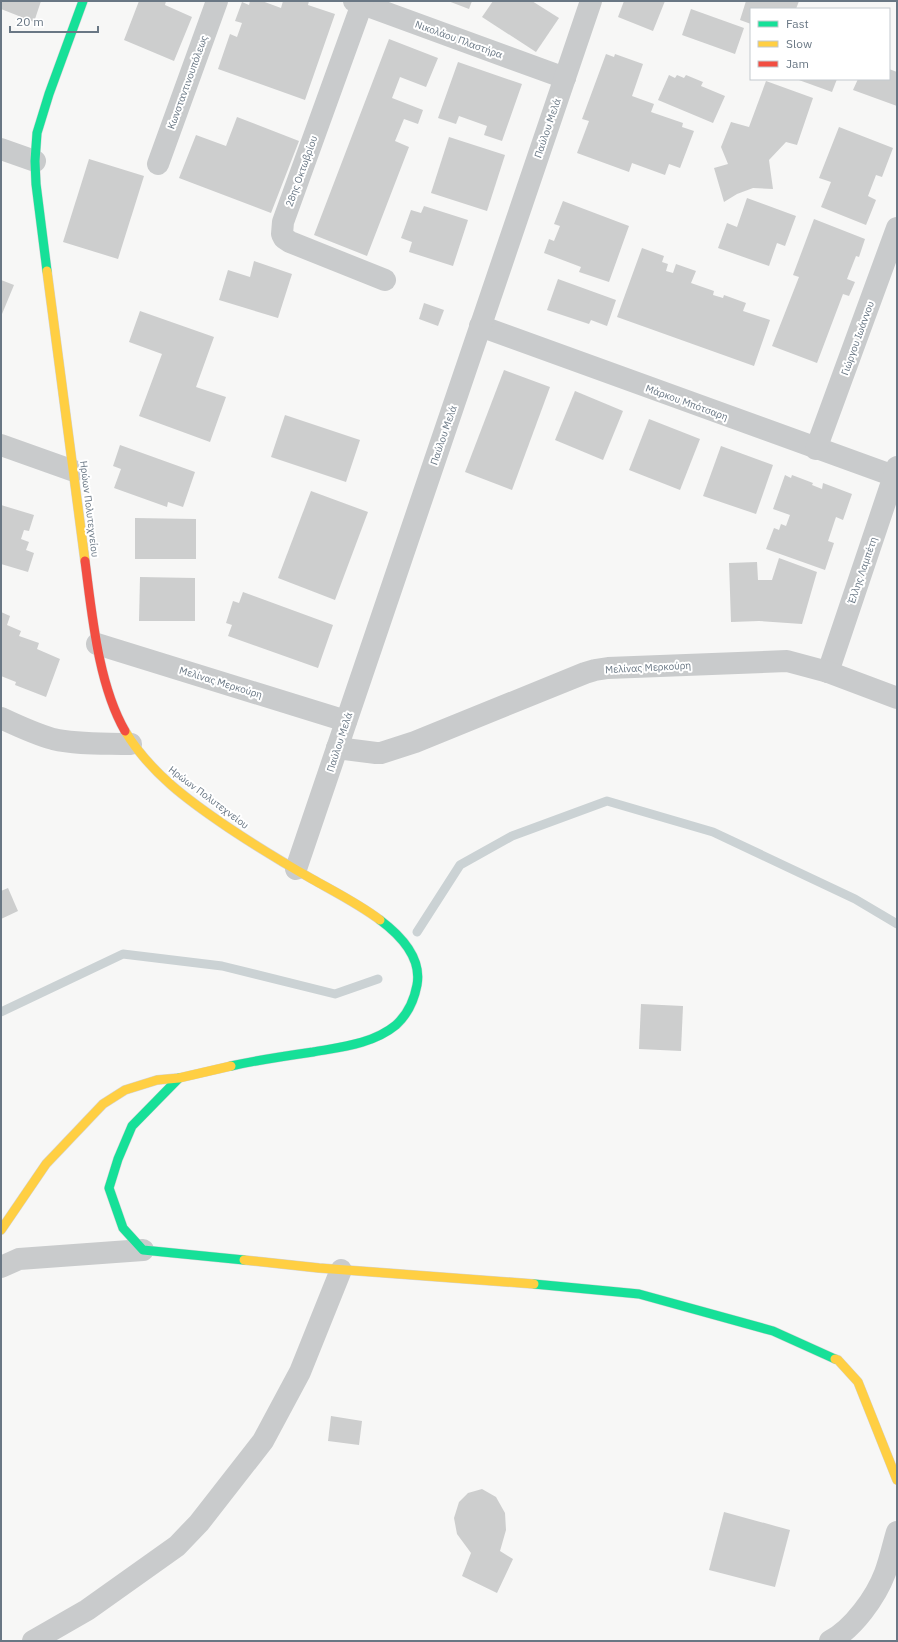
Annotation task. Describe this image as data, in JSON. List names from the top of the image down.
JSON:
{
  "streets": {
    "street": [
      "Νικολάου Πλαστήρα",
      "Κωνσταντινουπόλεως",
      "Παύλου Μελά",
      "28ης Οκτωβρίου",
      "Γιώργου Ιωάννου",
      "Μάρκου Μπότσαρη",
      "Ηρώων Πολυτεχνείου",
      "Έλλης Λαμπέτη",
      "Μελίνας Μερκούρη"
    ]
  },
  "crossings": [
    ["Νικολάου Πλαστήρα", "Παύλου Μελά"],
    ["Νικολάου Πλαστήρα", "28ης Οκτωβρίου"],
    ["Παύλου Μελά", "Μάρκου Μπότσαρη"],
    ["Παύλου Μελά", "Ηρώων Πολυτεχνείου"],
    ["Παύλου Μελά", "Μελίνας Μερκούρη"],
    ["Γιώργου Ιωάννου", "Μάρκου Μπότσαρη"],
    ["Μάρκου Μπότσαρη", "Έλλης Λαμπέτη"],
    ["Ηρώων Πολυτεχνείου", "Μελίνας Μερκούρη"],
    ["Έλλης Λαμπέτη", "Μελίνας Μερκούρη"]
  ],
  "legend": ["Fast", "Slow", "Jam"],
  "scale_bar": "20 m"
}
